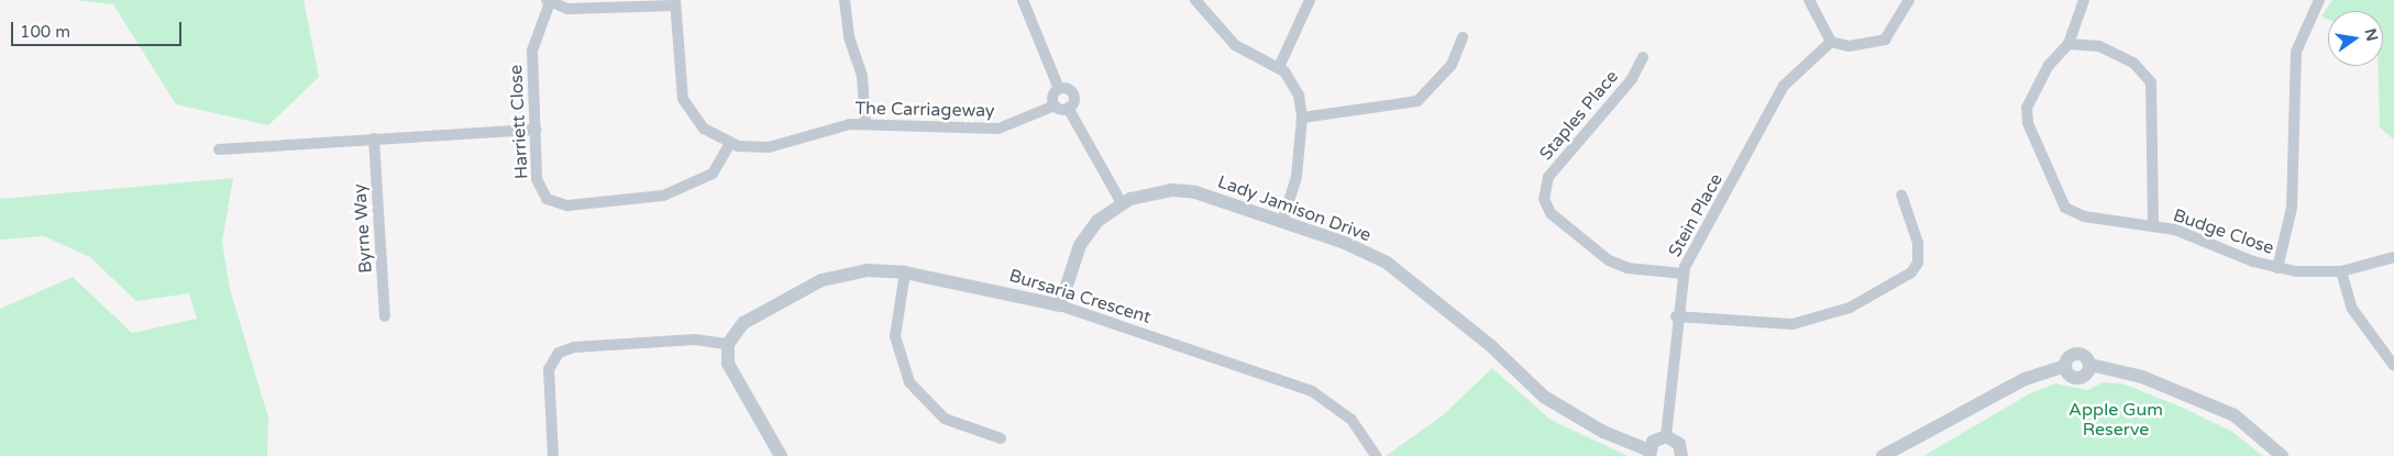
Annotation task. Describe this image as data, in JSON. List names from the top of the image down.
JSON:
{
  "streets": {
    "street": [
      "The Carriageway",
      "Staples Place",
      "Harriett Close",
      "Lady Jamison Drive",
      "Stein Place",
      "Byrne Way",
      "Budge Close",
      "Bursaria Crescent"
    ]
  },
  "crossings": [
    ["The Carriageway", "Harriett Close"],
    ["Staples Place", "Stein Place"],
    ["Lady Jamison Drive", "Bursaria Crescent"]
  ],
  "parks": ["Apple Gum Reserve"],
  "scale_bar": "100 m",
  "north": "right"
}
